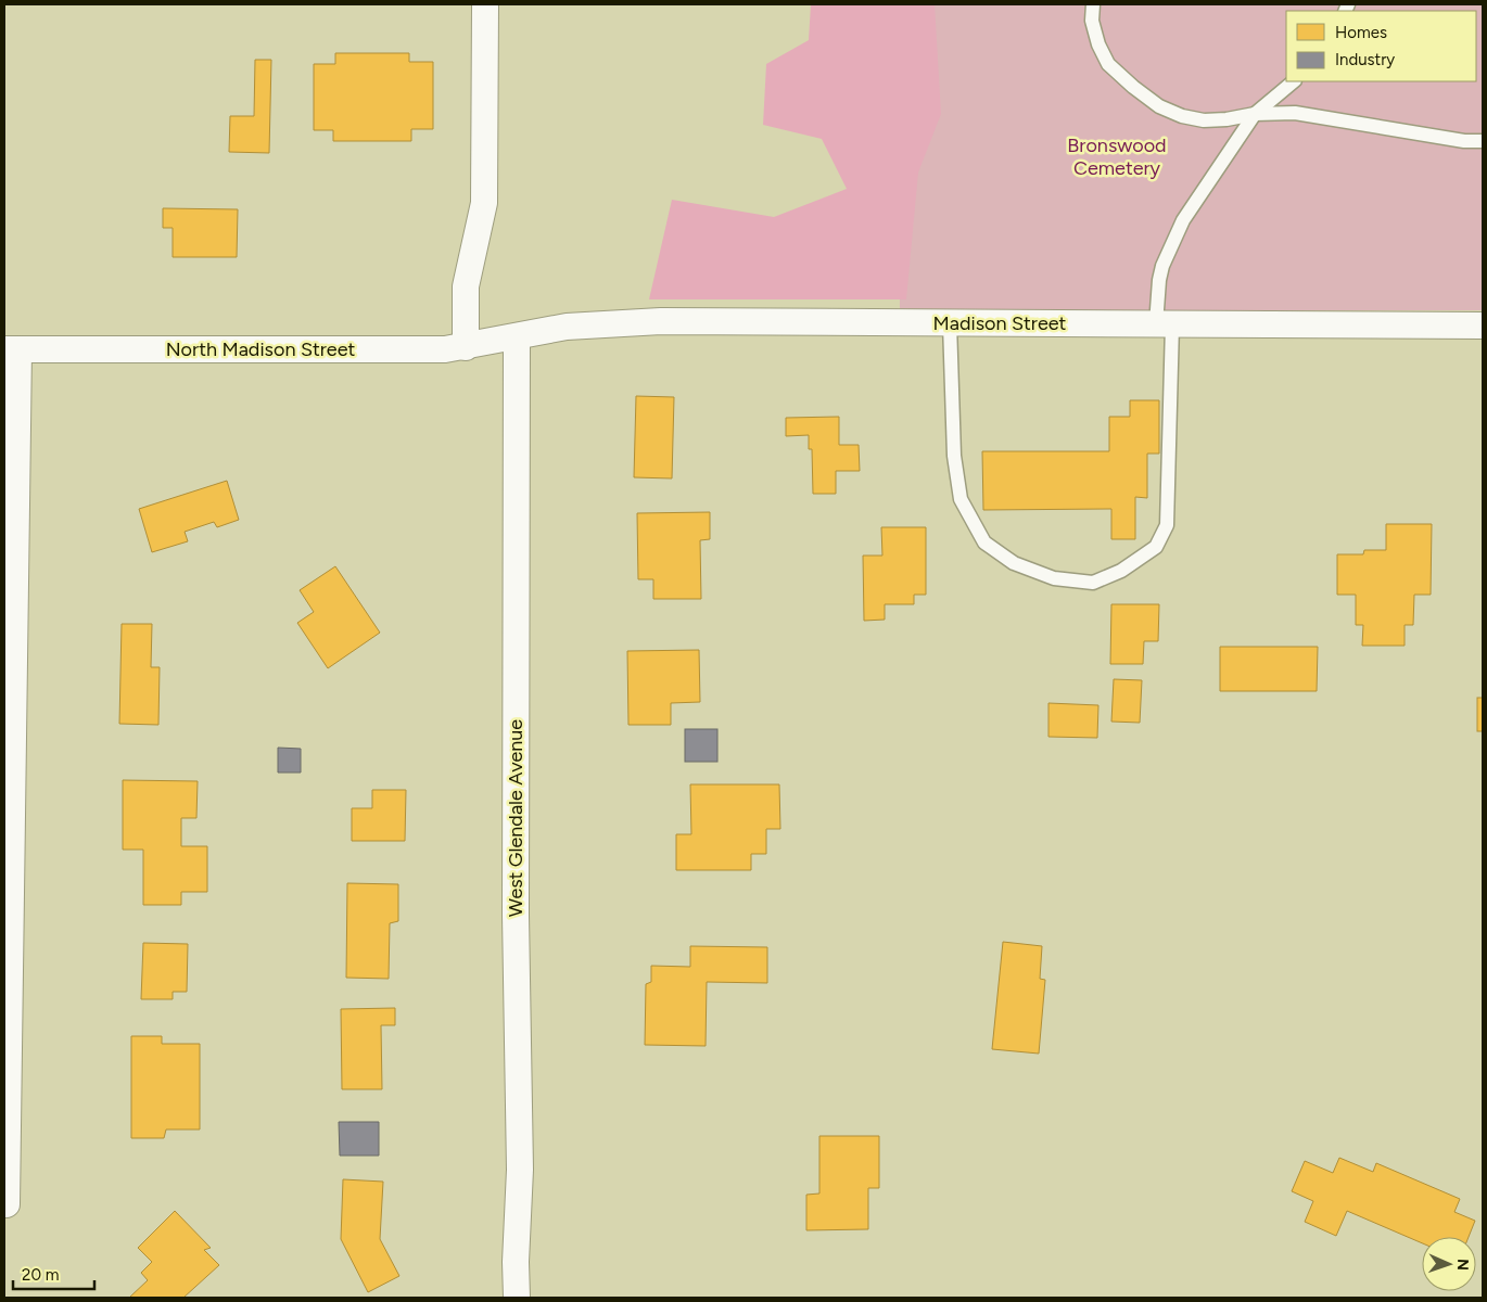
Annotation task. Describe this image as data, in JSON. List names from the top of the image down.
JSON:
{
  "streets": {
    "street": ["Madison Street", "North Madison Street", "West Glendale Avenue"]
  },
  "crossings": [
    ["Madison Street", "North Madison Street"],
    ["Madison Street", "West Glendale Avenue"],
    ["North Madison Street", "West Glendale Avenue"]
  ],
  "parks": ["Bronswood Cemetery"],
  "legend": ["Homes", "Industry"],
  "scale_bar": "20 m",
  "north": "right"
}
